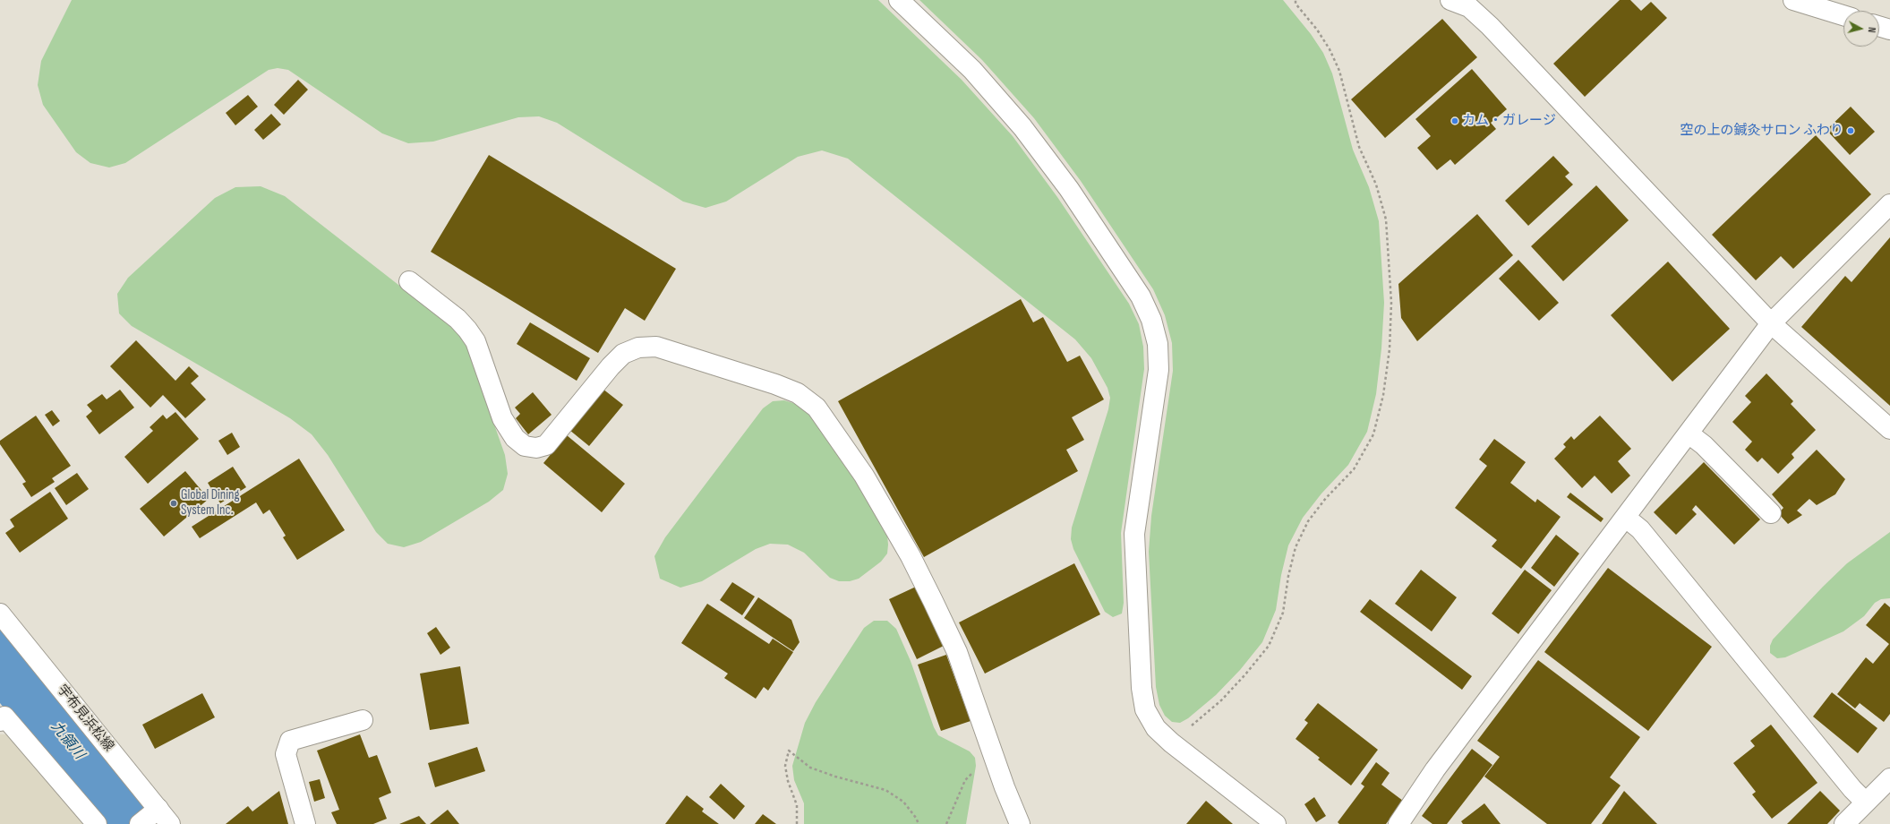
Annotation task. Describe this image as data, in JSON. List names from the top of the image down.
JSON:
{
  "streets": {
    "street": ["宇布見浜松線"]
  },
  "water": ["九領川"],
  "places": ["カム・ガレージ", "空の上の鍼灸サロン ふわり", "Global Dining System Inc."],
  "north": "right"
}
